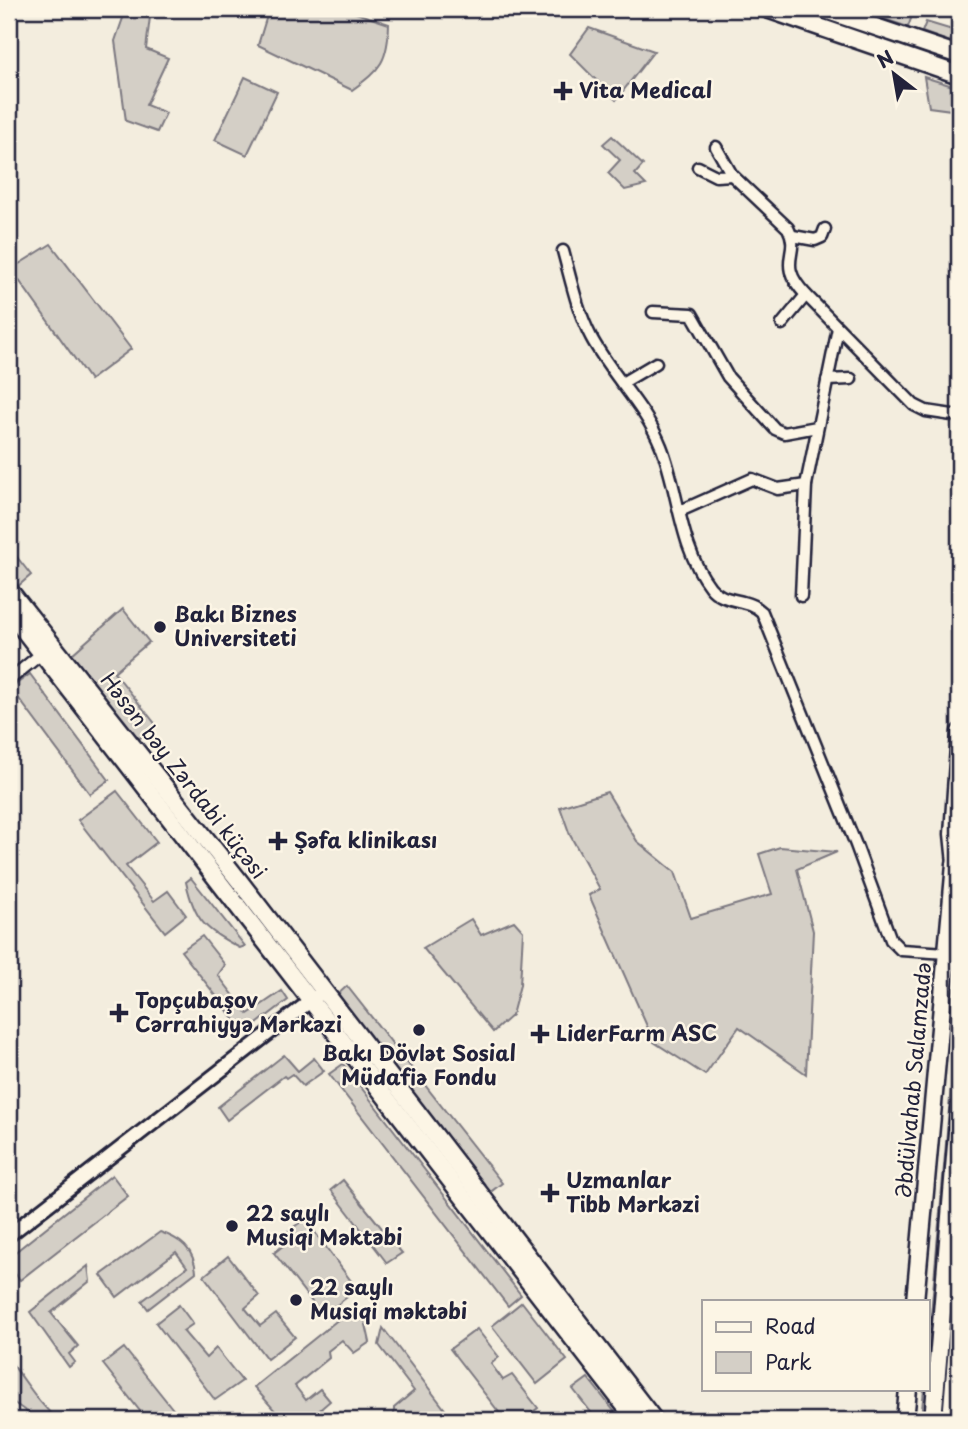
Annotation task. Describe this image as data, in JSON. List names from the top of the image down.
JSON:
{
  "streets": {
    "main road": ["Həsən bəy Zərdabi küçəsi", "Əbdülvahab Salamzadə"]
  },
  "places": {
    "health": [
      "Vita Medical",
      "Şəfa klinikası",
      "Topçubaşov Cərrahiyyə Mərkəzi",
      "LiderFarm ASC",
      "Uzmanlar Tibb Mərkəzi"
    ],
    "other": [
      "Bakı Biznes Universiteti",
      "Bakı Dövlət Sosial Müdafiə Fondu",
      "22 saylı Musiqi Məktəbi",
      "22 saylı Musiqi məktəbi"
    ]
  },
  "legend": ["Road", "Park"],
  "north": "top left"
}
